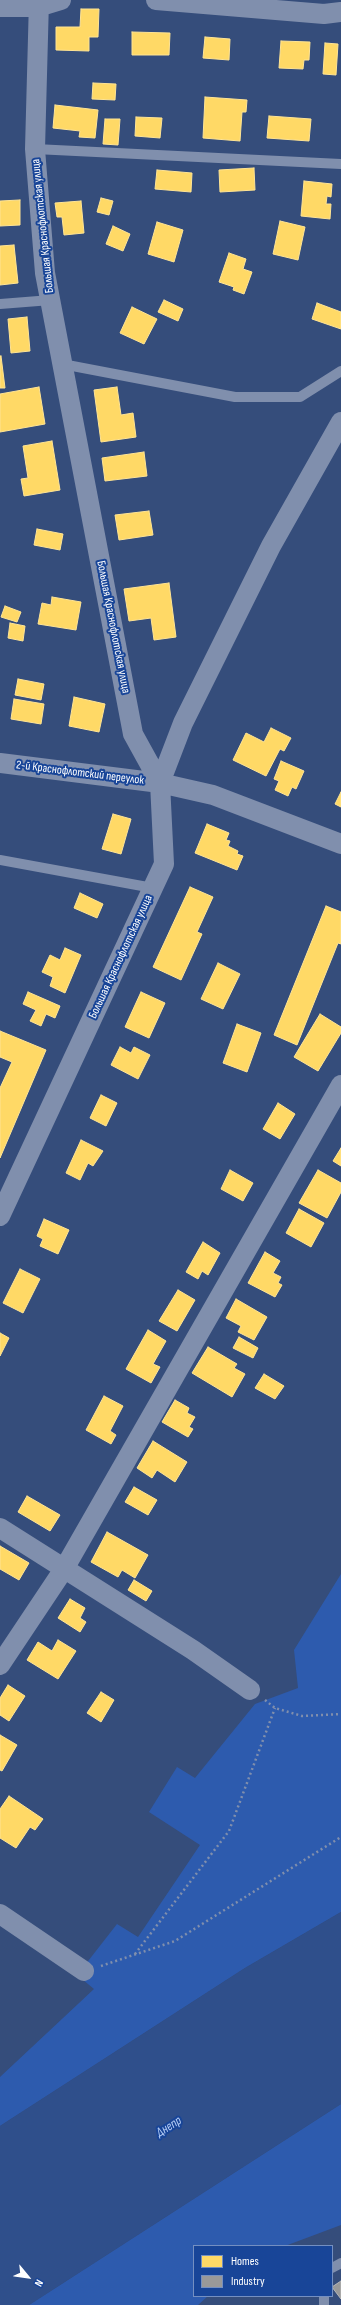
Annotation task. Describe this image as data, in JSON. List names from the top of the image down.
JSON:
{
  "streets": {
    "street": ["Большая Краснофлотская улица", "2-й Краснофлотский переулок"]
  },
  "crossings": [
    ["Большая Краснофлотская улица", "2-й Краснофлотский переулок"]
  ],
  "water": ["Днепр"],
  "legend": ["Homes", "Industry"],
  "north": "bottom right"
}
